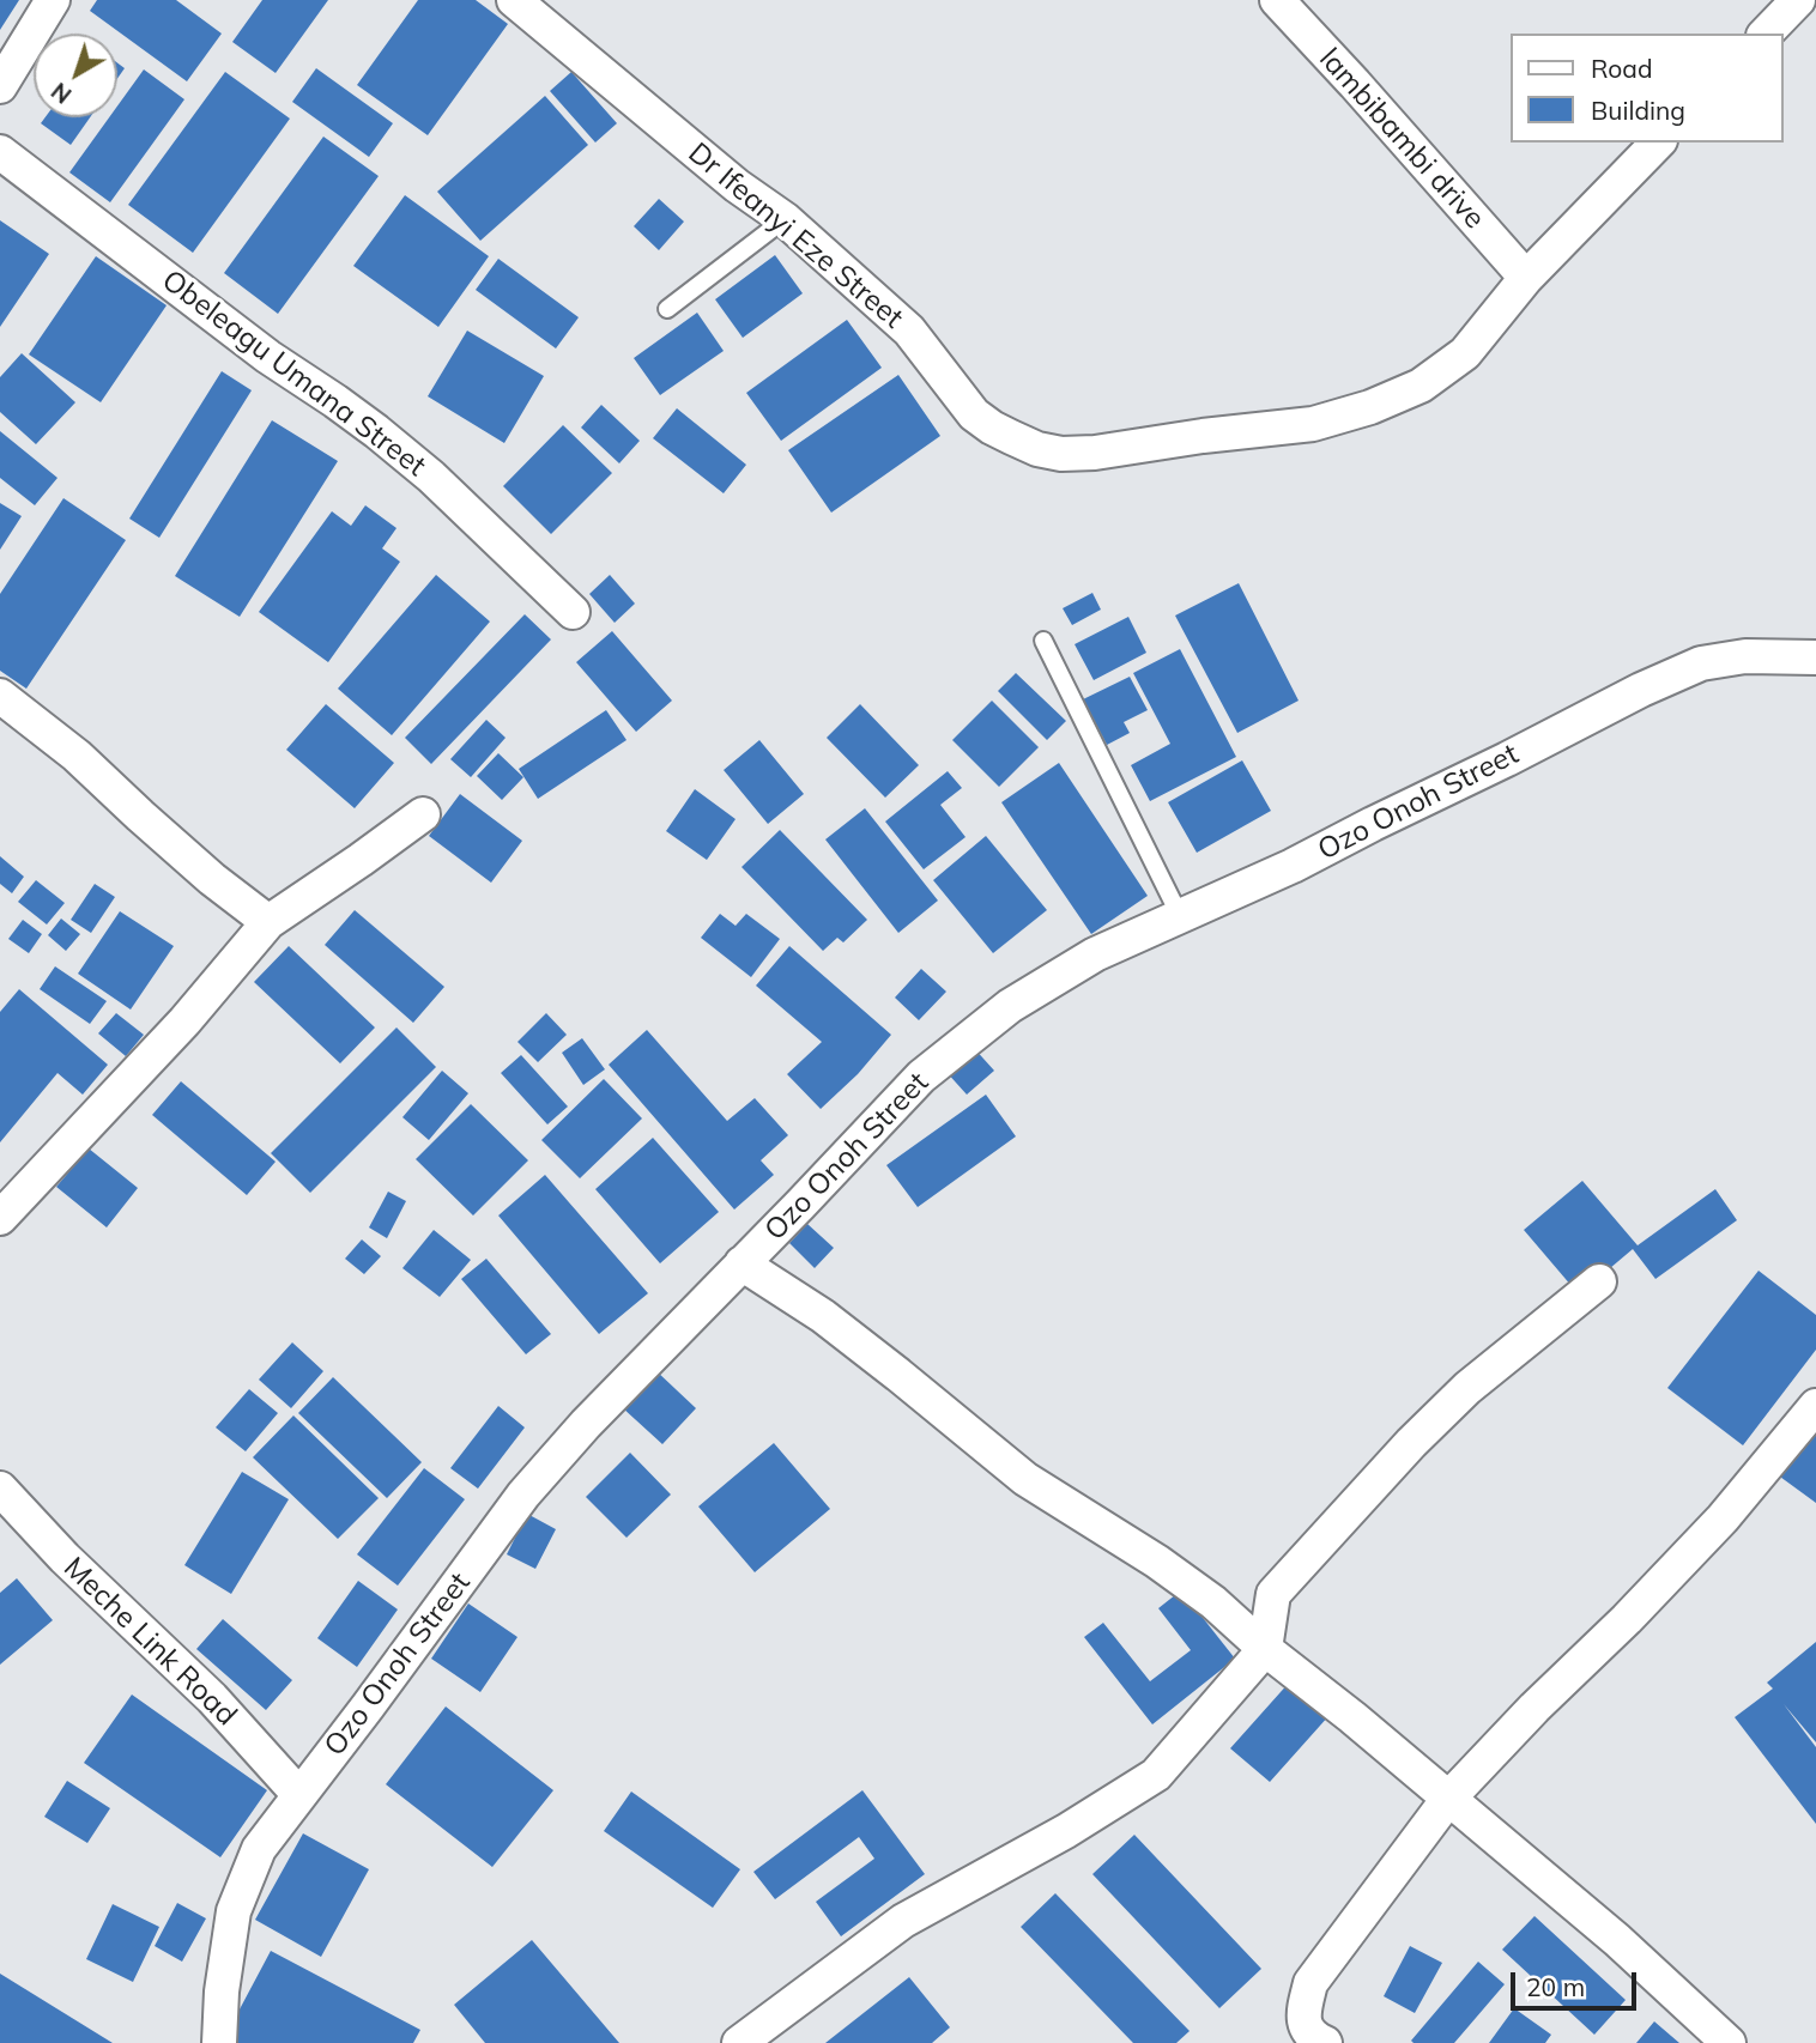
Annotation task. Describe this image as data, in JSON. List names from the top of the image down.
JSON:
{
  "streets": {
    "street": [
      "lambibambi drive",
      "Dr Ifeanyi Eze Street",
      "Obeleagu Umana Street",
      "Ozo Onoh Street",
      "Meche Link Road"
    ]
  },
  "crossings": [
    ["lambibambi drive", "Dr Ifeanyi Eze Street"],
    ["Ozo Onoh Street", "Meche Link Road"]
  ],
  "legend": ["Road", "Building"],
  "scale_bar": "20 m",
  "north": "bottom left"
}
